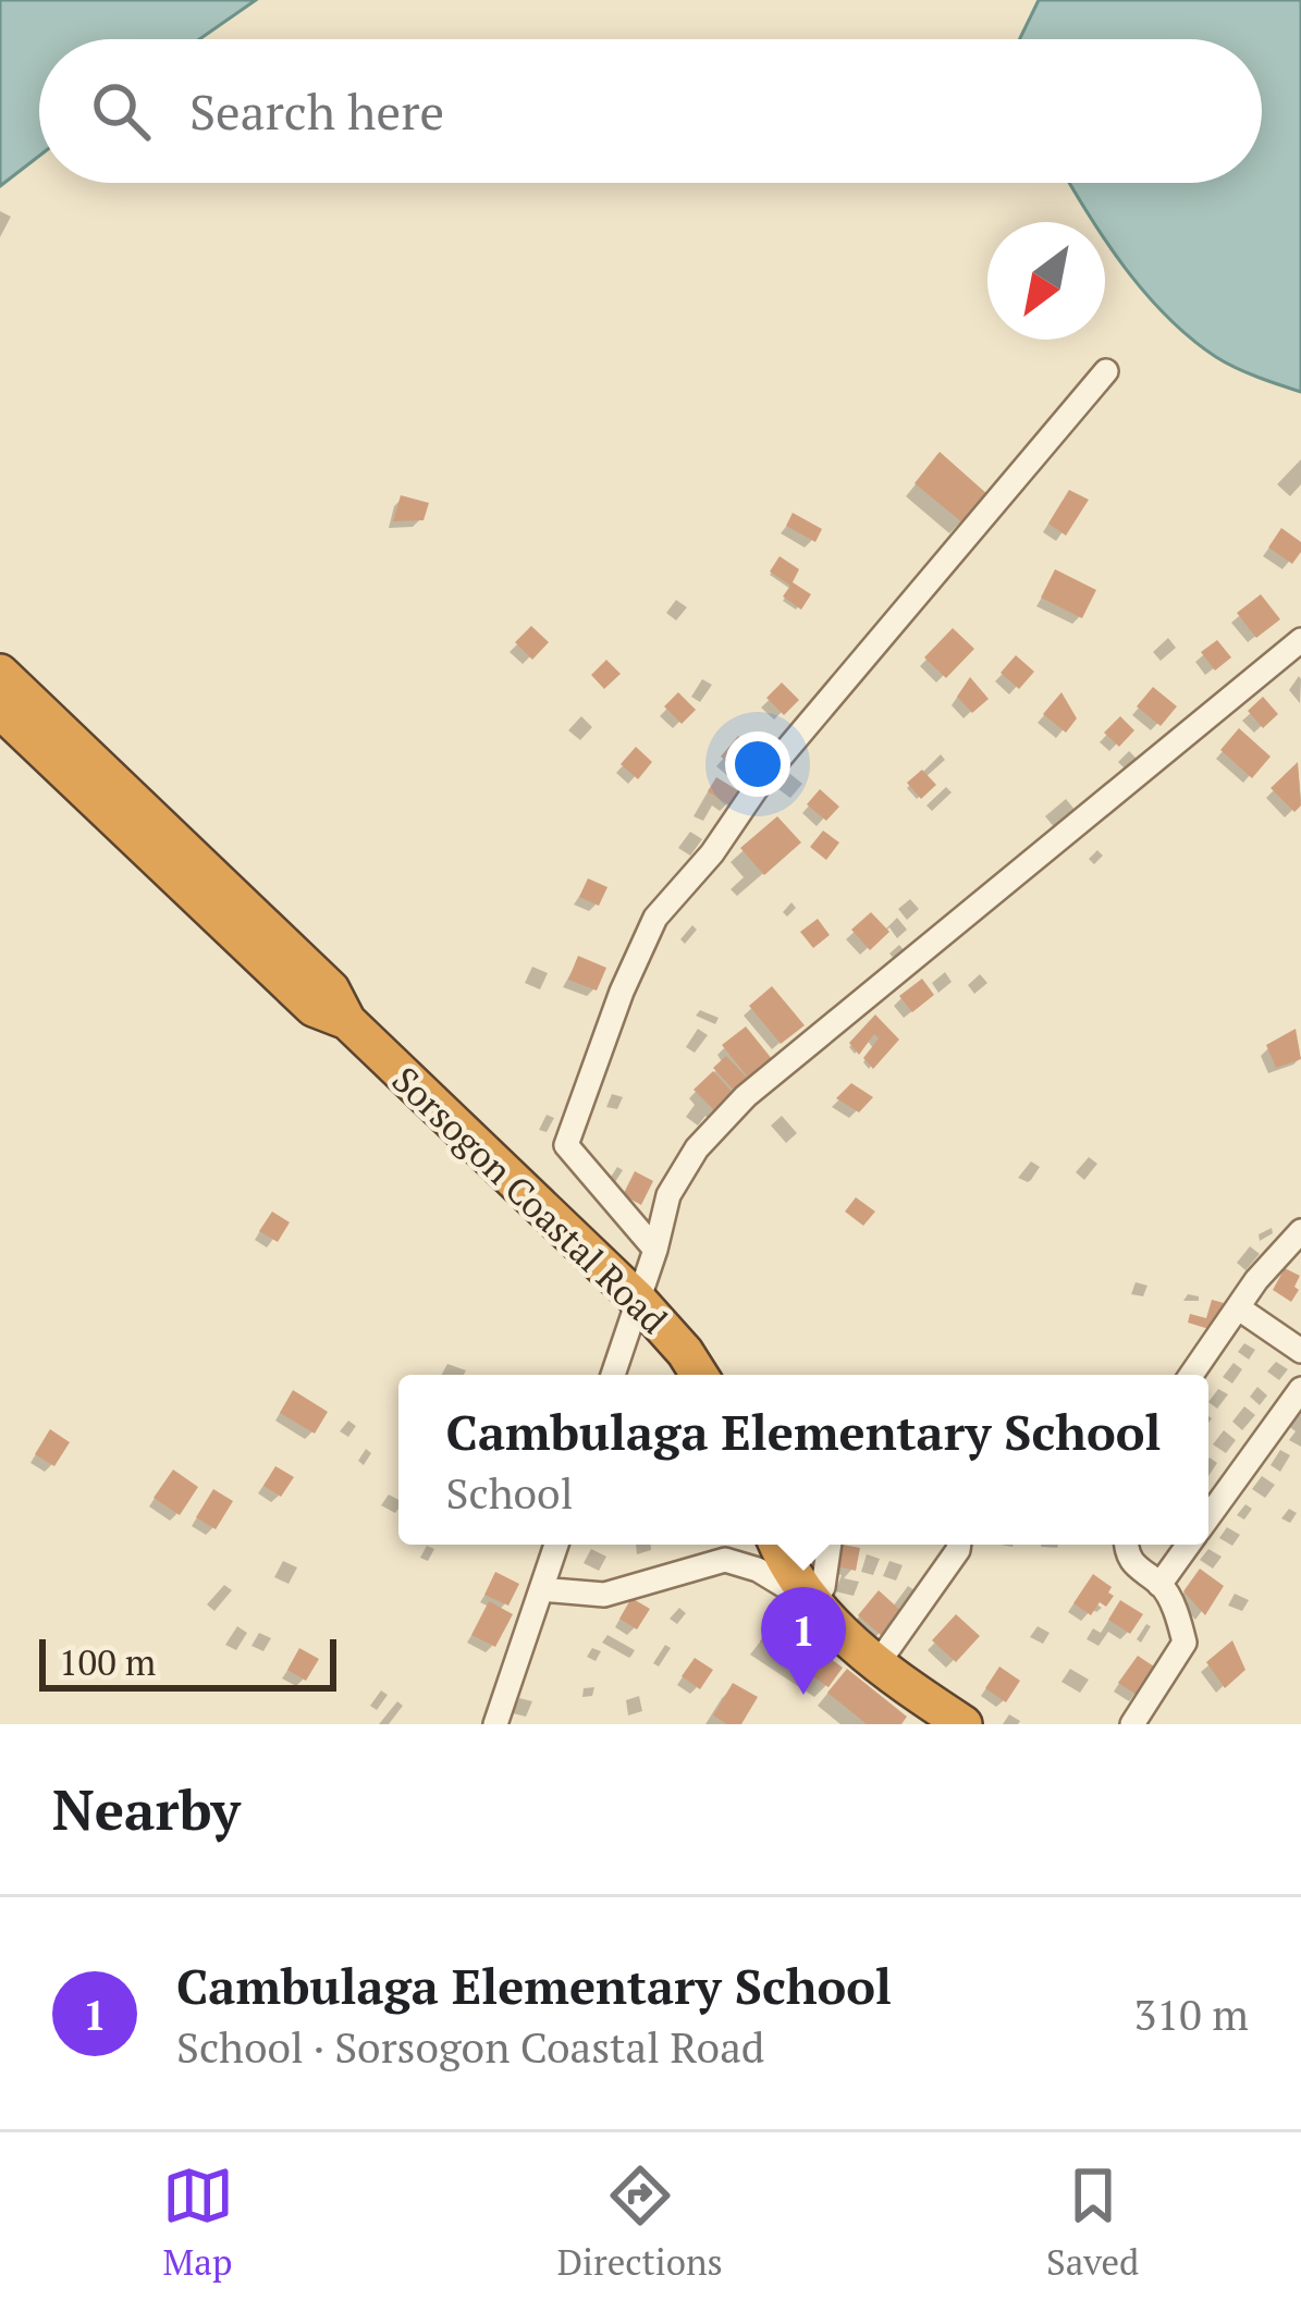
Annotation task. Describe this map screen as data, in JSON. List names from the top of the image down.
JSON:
{
  "streets": {
    "highway": ["Sorsogon Coastal Road"]
  },
  "scale_bar": "100 m",
  "north": "bottom left",
  "page": {
    "search": "Search here",
    "popup": ["Cambulaga Elementary School", "School"],
    "pins": "1",
    "scale": "100 m",
    "heading": "Nearby",
    "list": [
      {
        "mark": "1",
        "name": "Cambulaga Elementary School",
        "note": "School · Sorsogon Coastal Road",
        "value": "310 m"
      }
    ],
    "nav": ["Map", "Directions", "Saved"]
  }
}
